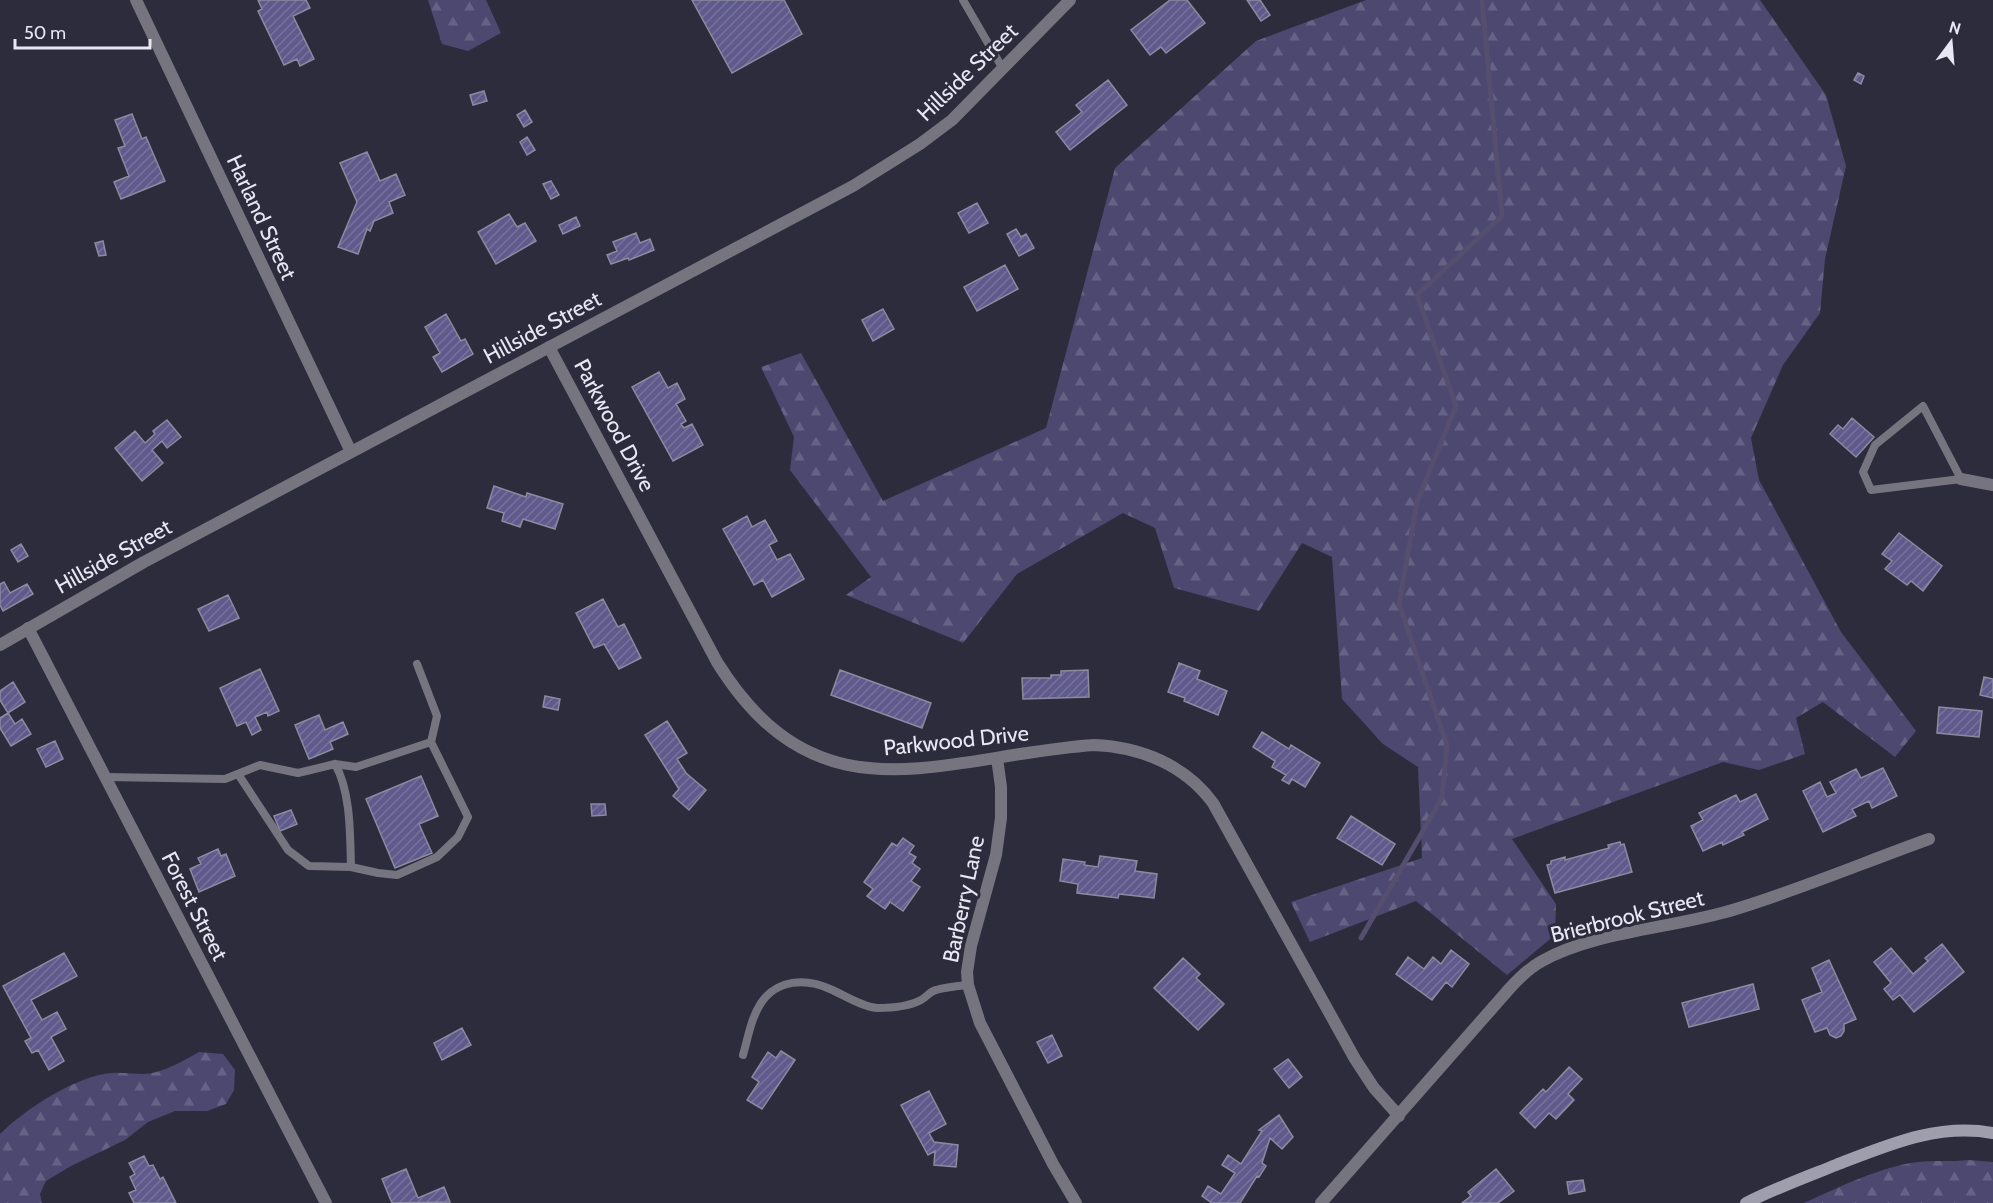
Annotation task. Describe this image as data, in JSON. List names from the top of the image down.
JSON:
{
  "streets": {
    "street": [
      "Hillside Street",
      "Harland Street",
      "Parkwood Drive",
      "Barberry Lane",
      "Forest Street",
      "Brierbrook Street"
    ]
  },
  "crossings": [
    ["Hillside Street", "Harland Street"],
    ["Hillside Street", "Parkwood Drive"],
    ["Hillside Street", "Forest Street"],
    ["Parkwood Drive", "Barberry Lane"],
    ["Parkwood Drive", "Brierbrook Street"]
  ],
  "scale_bar": "50 m",
  "north": "top"
}
